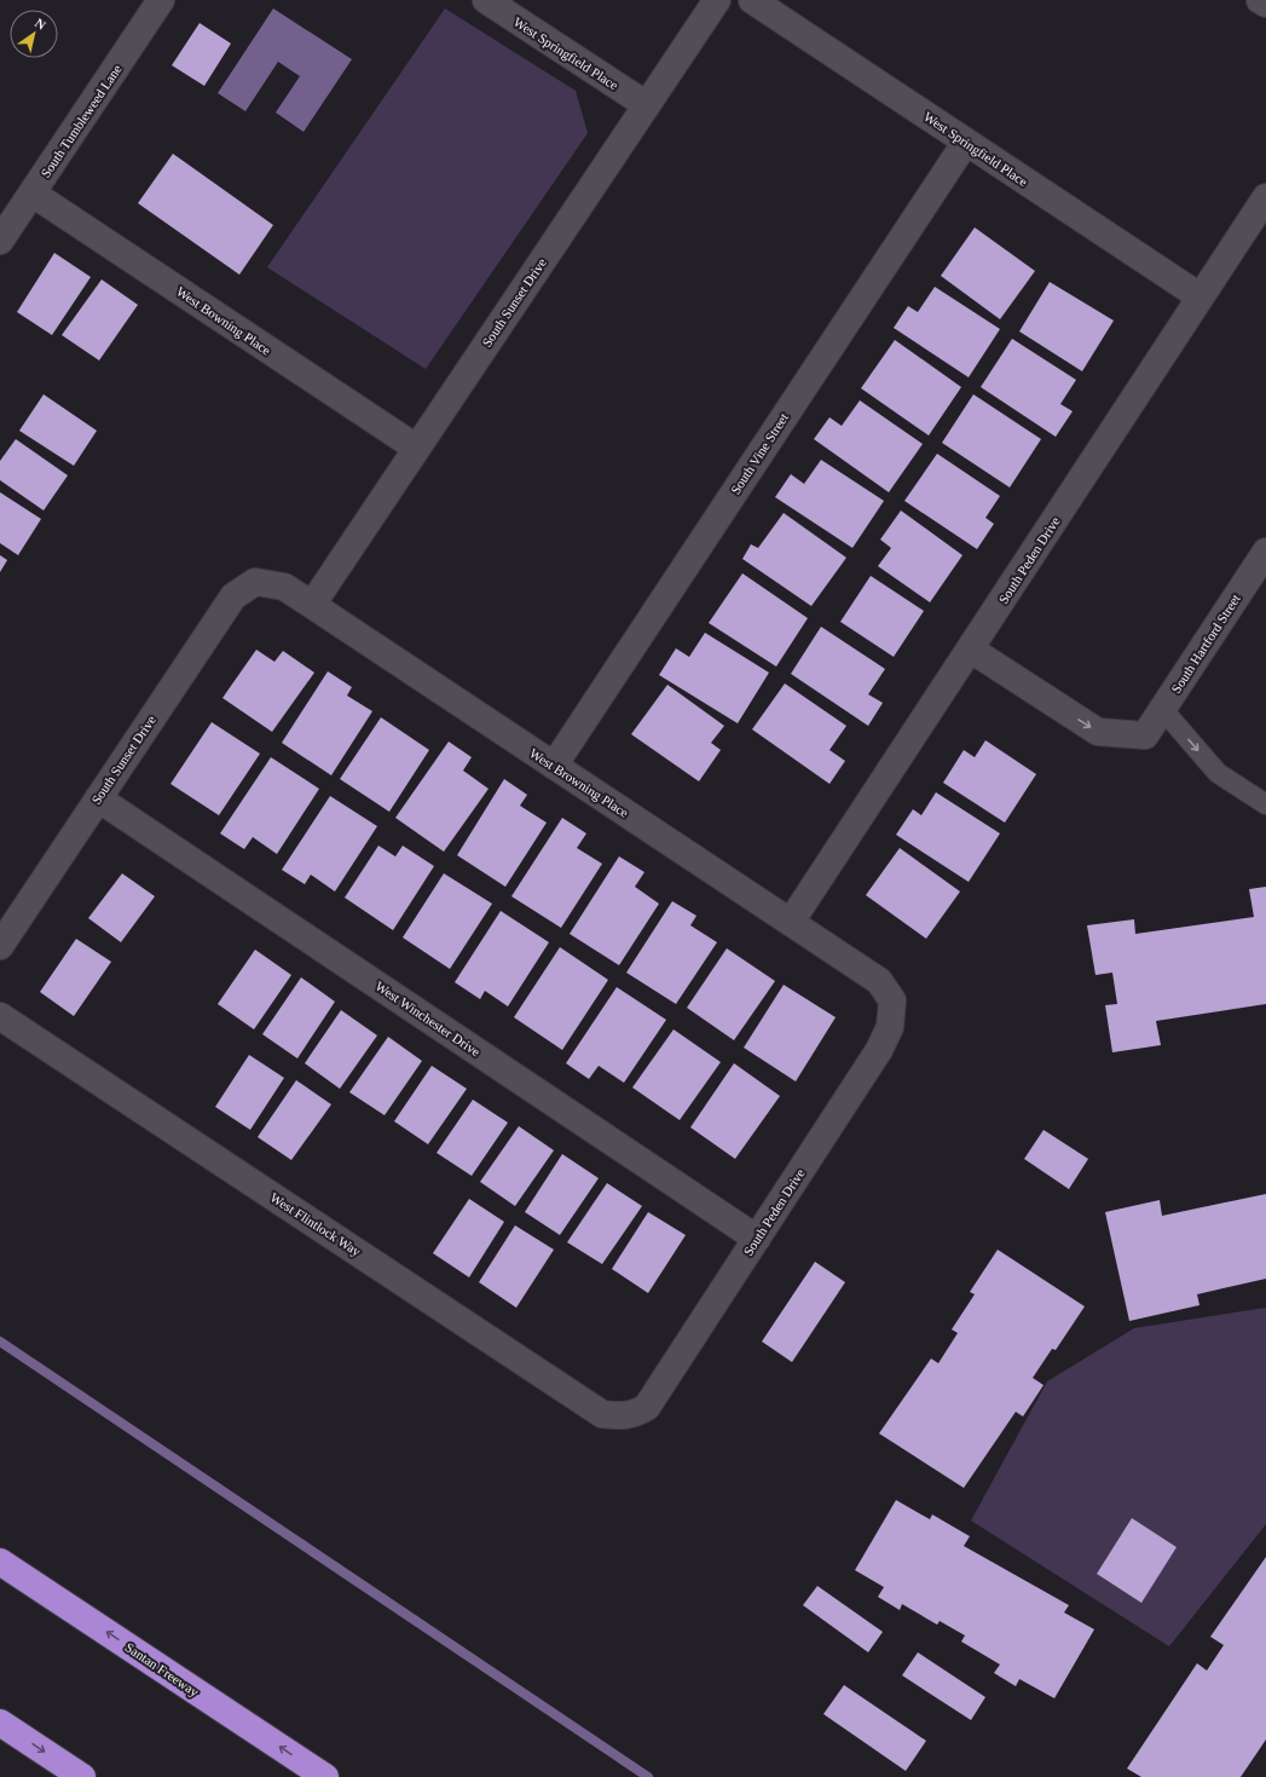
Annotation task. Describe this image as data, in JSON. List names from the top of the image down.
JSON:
{
  "streets": {
    "highway": ["Santan Freeway"],
    "street": [
      "West Springfield Place",
      "South Tumbleweed Lane",
      "South Sunset Drive",
      "West Bowning Place",
      "South Vine Street",
      "South Peden Drive",
      "South Hartford Street",
      "West Browning Place",
      "West Winchester Drive",
      "West Flintlock Way"
    ]
  },
  "crossings": [
    ["West Springfield Place", "South Sunset Drive"],
    ["West Springfield Place", "South Vine Street"],
    ["West Springfield Place", "South Peden Drive"],
    ["South Tumbleweed Lane", "West Bowning Place"],
    ["South Sunset Drive", "West Bowning Place"],
    ["South Sunset Drive", "West Browning Place"],
    ["South Sunset Drive", "West Winchester Drive"],
    ["South Vine Street", "West Browning Place"],
    ["South Peden Drive", "South Hartford Street"],
    ["South Peden Drive", "West Browning Place"],
    ["South Peden Drive", "West Winchester Drive"],
    ["South Peden Drive", "West Flintlock Way"]
  ],
  "one_way": ["South Hartford Street", "Santan Freeway"],
  "north": "top right"
}
